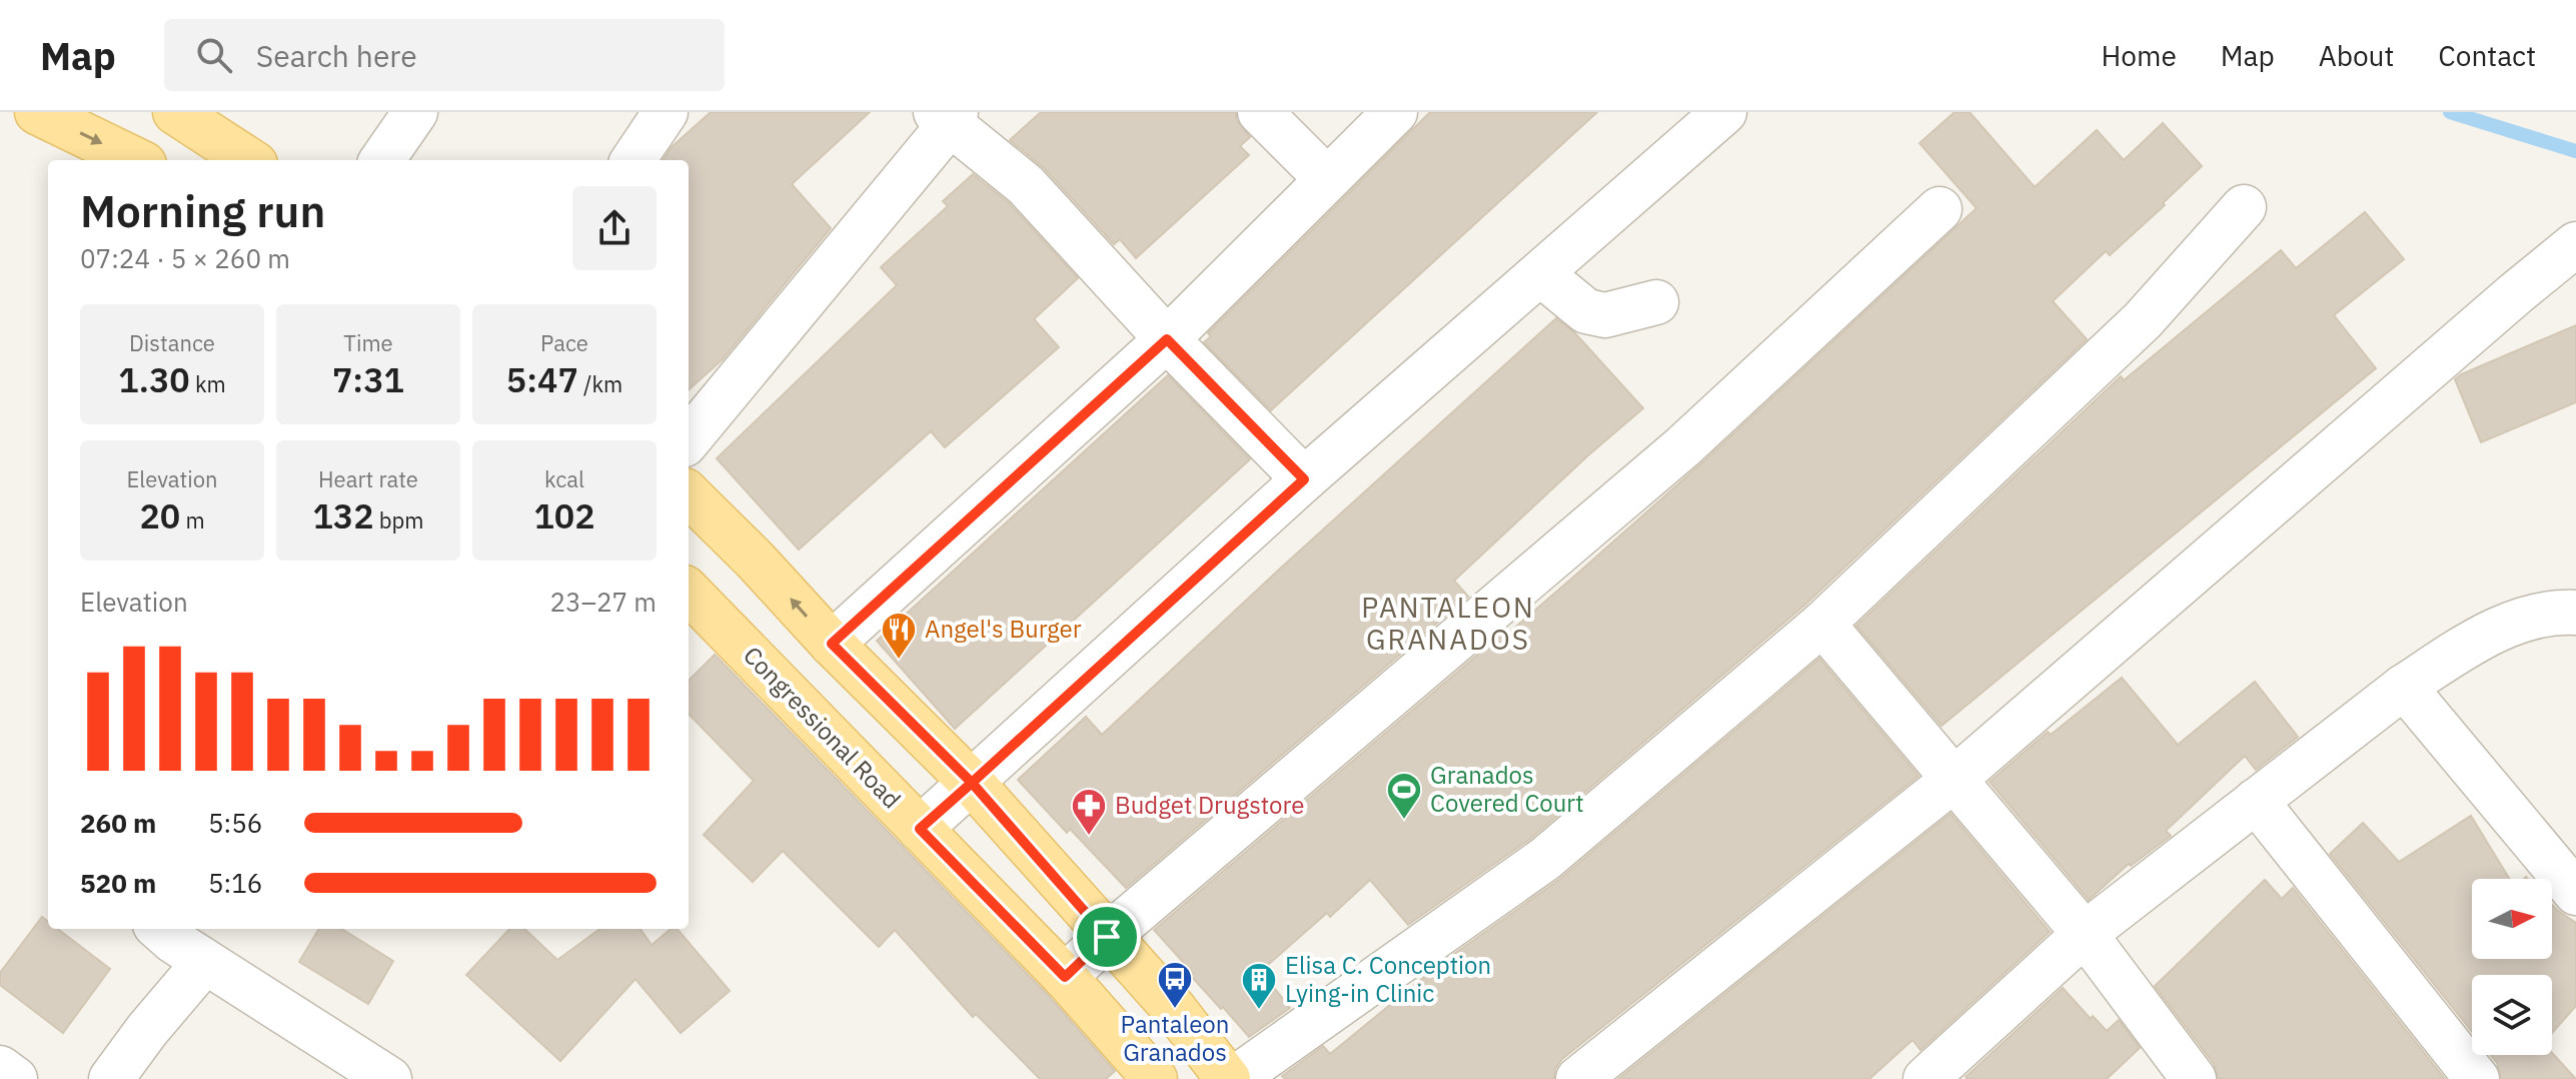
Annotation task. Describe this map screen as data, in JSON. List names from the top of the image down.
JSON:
{
  "streets": {
    "main road": ["Congressional Road"]
  },
  "districts": ["PANTALEON GRANADOS"],
  "places": {
    "restaurant": ["Angel's Burger"],
    "sports": ["Granados Covered Court"],
    "pharmacy": ["Budget Drugstore"],
    "bus stop": ["Pantaleon Granados"],
    "building": ["Elisa C. Conception Lying-in Clinic"]
  },
  "north": "right",
  "page": {
    "header": "Map",
    "search": "Search here",
    "nav": [
      "Home",
      "Map",
      "About",
      "Contact"
    ],
    "heading": ["Morning run", "07:24 · 5 × 260 m"],
    "stats": [
      ["Distance", "1.30 km"],
      ["Time", "7:31"],
      ["Pace", "5:47 /km"],
      ["Elevation", "20 m"],
      ["Heart rate", "132 bpm"],
      ["kcal", "102"]
    ],
    "chart": ["Elevation", "23–27 m"],
    "list": [
      {
        "name": "260 m",
        "note": "5:56"
      },
      {
        "name": "520 m",
        "note": "5:16"
      }
    ]
  }
}
